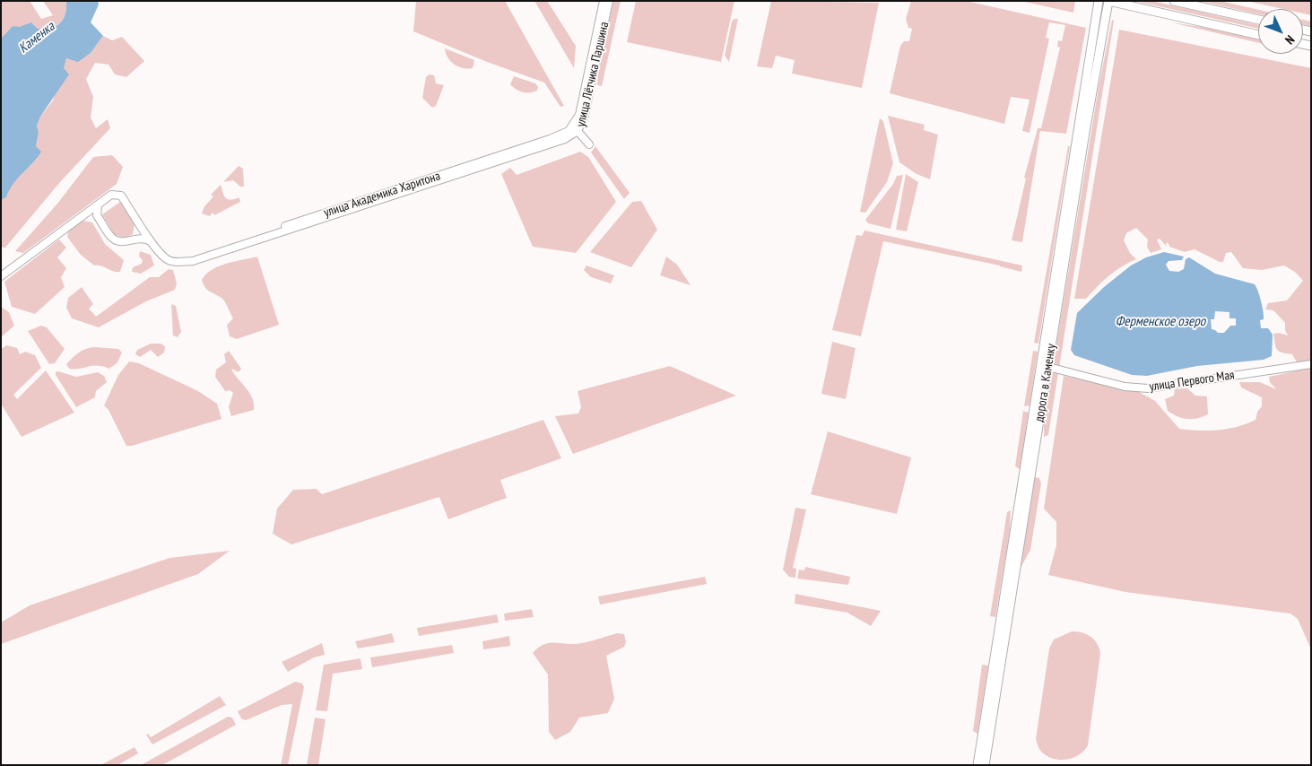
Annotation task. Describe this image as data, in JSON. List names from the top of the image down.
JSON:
{
  "streets": {
    "main road": ["дорога в Каменку"],
    "street": ["улица Лётчика Паршина", "улица Академика Харитона", "улица Первого Мая"]
  },
  "crossings": [
    ["улица Лётчика Паршина", "улица Академика Харитона"],
    ["улица Первого Мая", "дорога в Каменку"]
  ],
  "water": ["Каменка", "Ферменское озеро"],
  "north": "bottom right"
}
